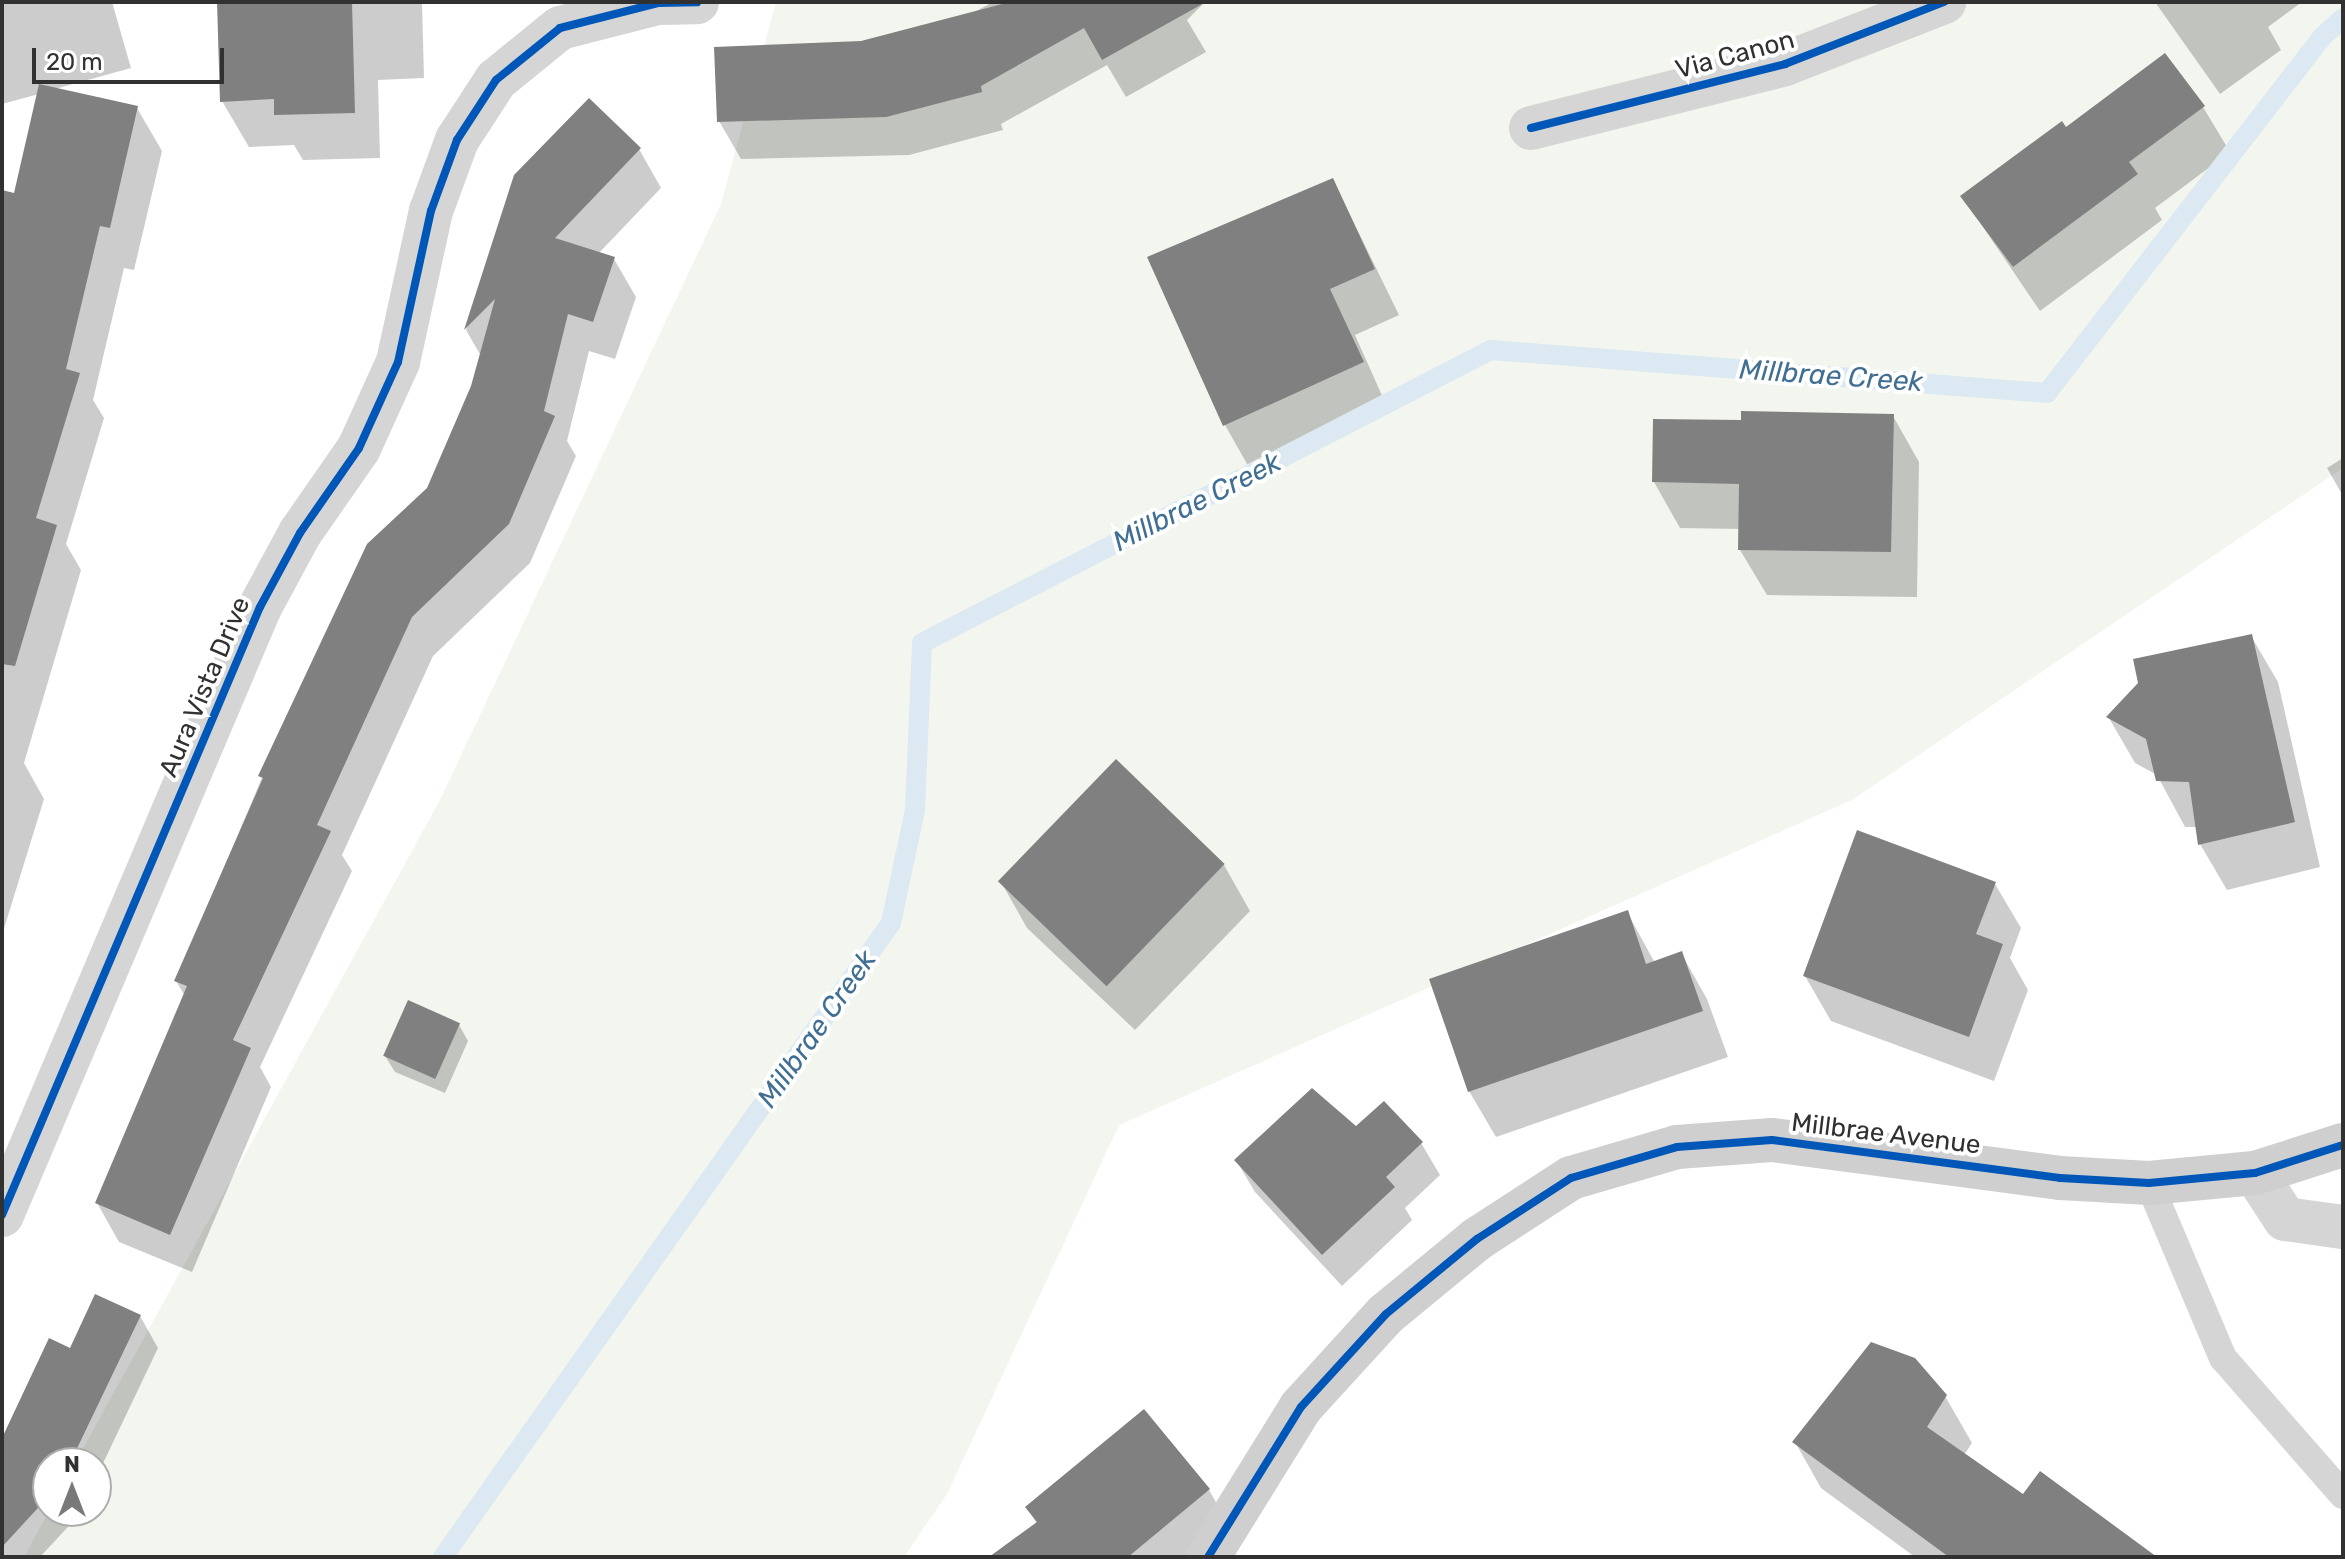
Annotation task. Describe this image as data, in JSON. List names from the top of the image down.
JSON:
{
  "streets": {
    "street": ["Via Canon", "Aura Vista Drive", "Millbrae Avenue"]
  },
  "water": ["Millbrae Creek"],
  "scale_bar": "20 m",
  "north": "top"
}
